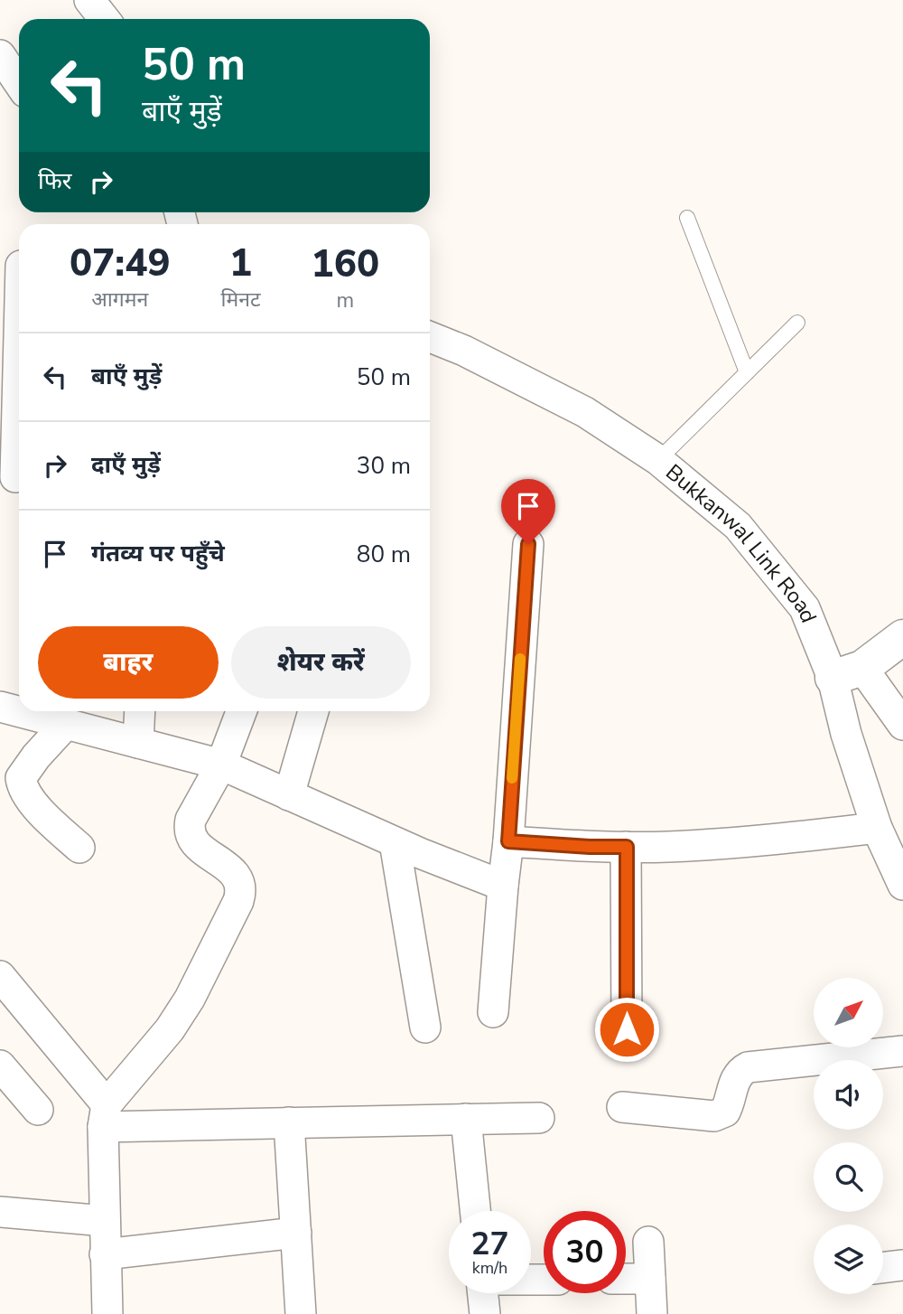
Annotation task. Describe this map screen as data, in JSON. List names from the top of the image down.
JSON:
{
  "streets": {
    "street": ["Bukkanwal Link Road"]
  },
  "north": "top right",
  "page": {
    "turn": ["50 m", "बाएँ मुड़ें"],
    "then": "फिर",
    "eta": [
      "07:49",
      "आगमन",
      "1",
      "मिनट",
      "160",
      "m"
    ],
    "list": [
      {
        "name": "बाएँ मुड़ें",
        "value": "50 m"
      },
      {
        "name": "दाएँ मुड़ें",
        "value": "30 m"
      },
      {
        "name": "गंतव्य पर पहुँचे",
        "value": "80 m"
      }
    ],
    "buttons": ["बाहर", "शेयर करें"],
    "speed": "27 km/h",
    "limit": "30"
  }
}
